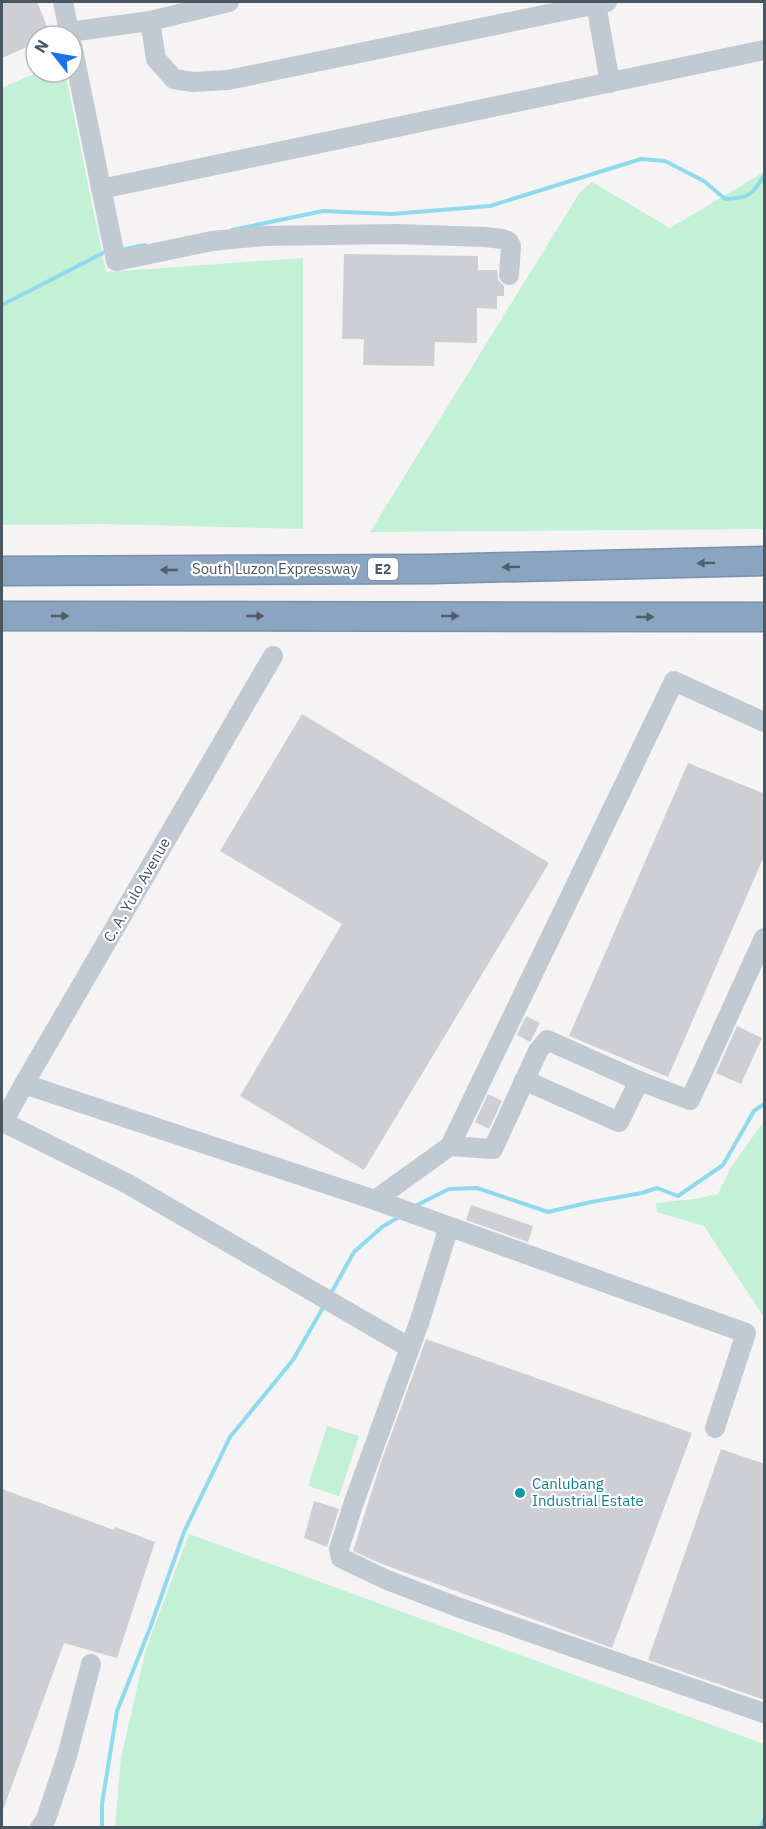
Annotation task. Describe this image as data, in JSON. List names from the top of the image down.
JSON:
{
  "streets": {
    "highway": ["South Luzon Expressway", "E2"],
    "street": ["C. A. Yulo Avenue"]
  },
  "places": ["Canlubang Industrial Estate"],
  "north": "top left"
}
